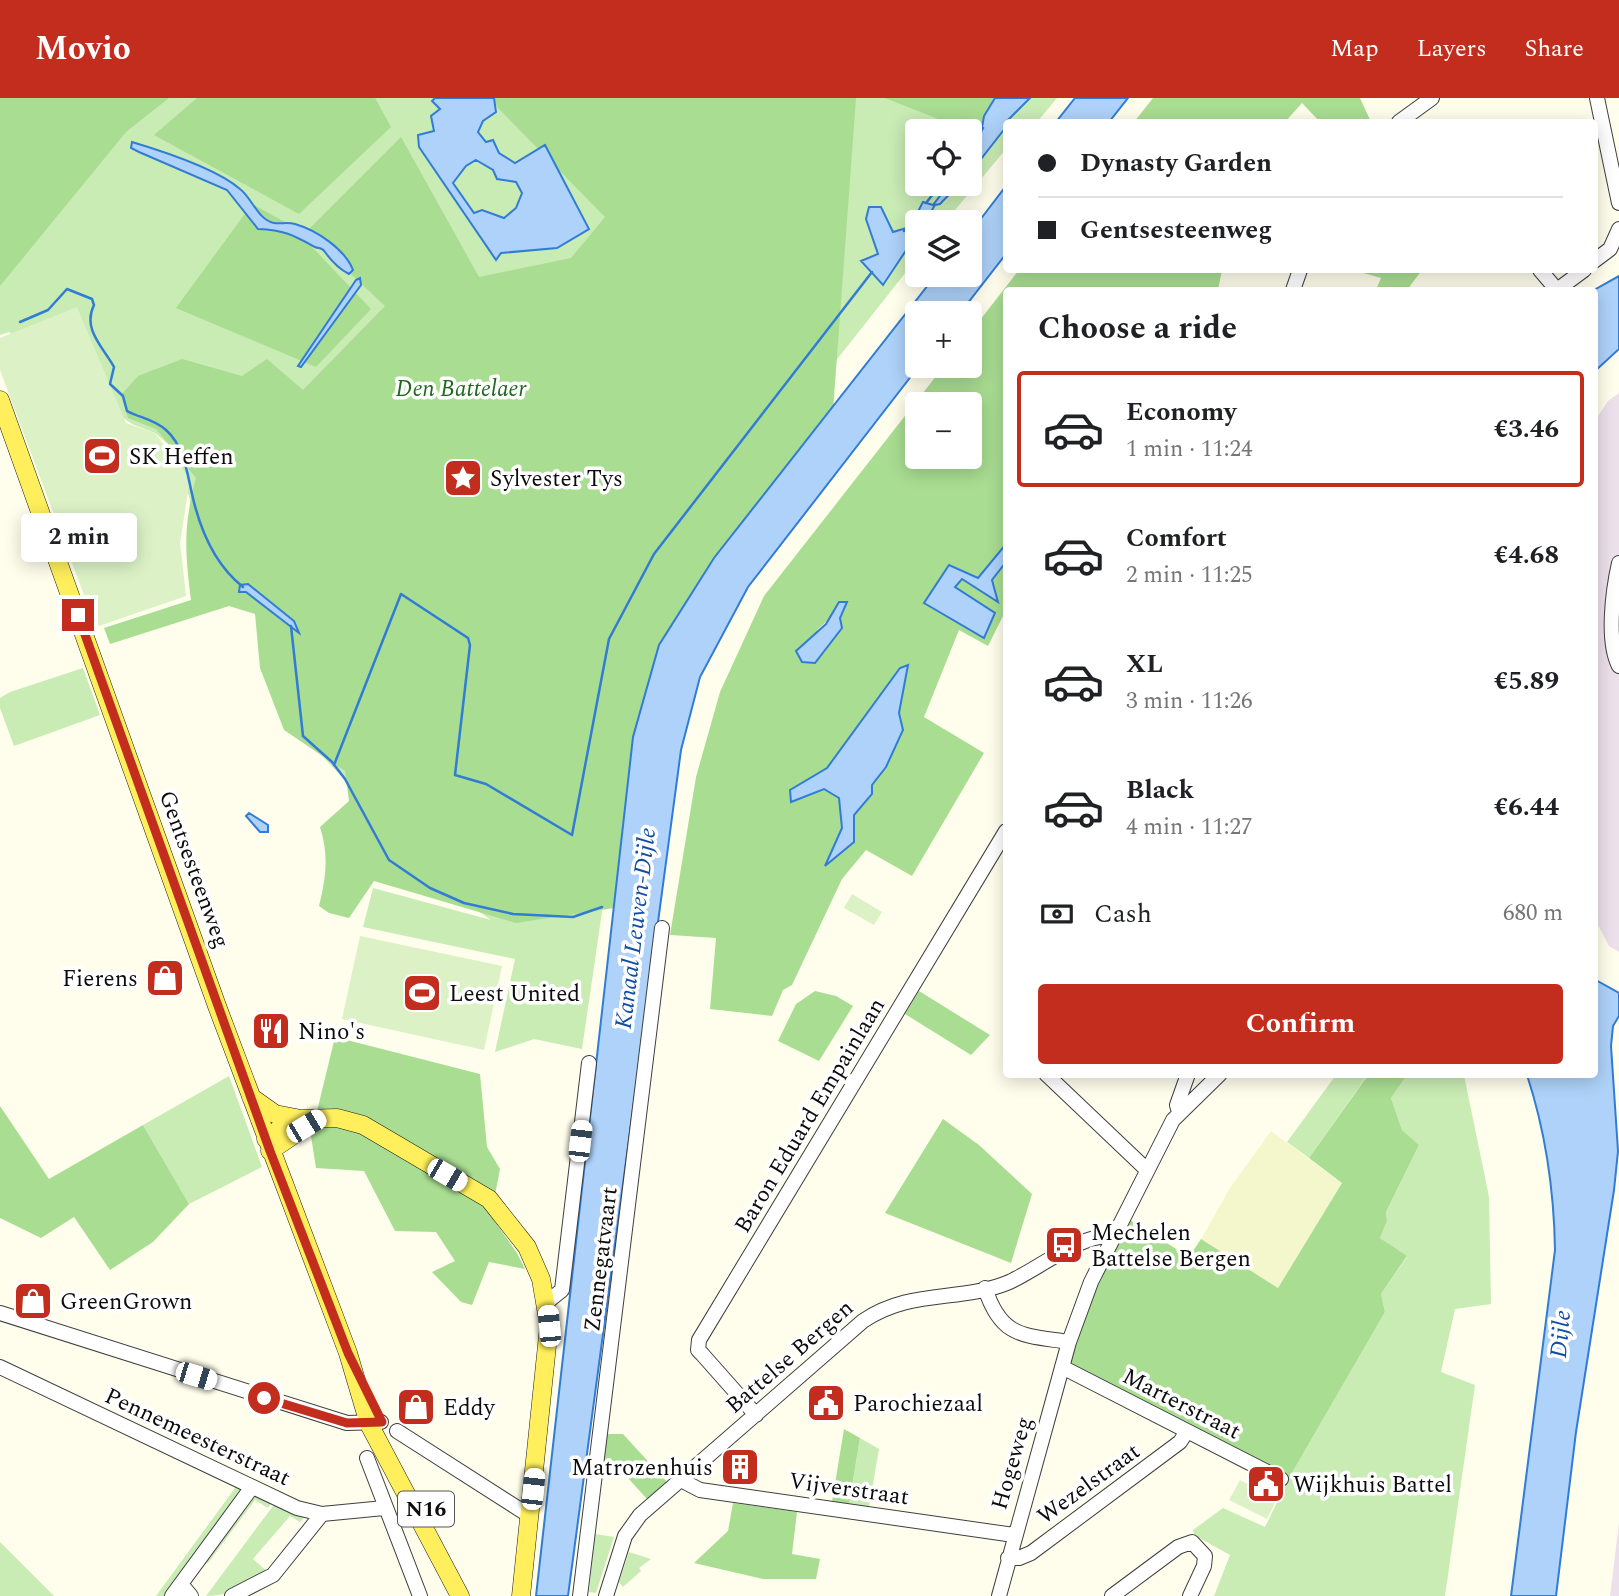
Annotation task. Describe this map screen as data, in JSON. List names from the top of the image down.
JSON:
{
  "streets": {
    "main road": ["Gentsesteenweg", "N16"],
    "street": [
      "Baron Eduard Empainlaan",
      "Zennegatvaart",
      "Battelse Bergen",
      "Marterstraat",
      "Pennemeesterstraat",
      "Hogeweg",
      "Wezelstraat",
      "Vijverstraat"
    ]
  },
  "crossings": [
    ["Baron Eduard Empainlaan", "Battelse Bergen"],
    ["Battelse Bergen", "Hogeweg"],
    ["Battelse Bergen", "Vijverstraat"],
    ["Marterstraat", "Hogeweg"],
    ["Marterstraat", "Wezelstraat"],
    ["Hogeweg", "Wezelstraat"],
    ["Hogeweg", "Vijverstraat"]
  ],
  "water": ["Kanaal Leuven-Dijle", "Dijle"],
  "parks": ["Den Battelaer"],
  "places": {
    "sports": ["SK Heffen", "Leest United"],
    "place": ["Sylvester Tys"],
    "shop": ["Fierens", "GreenGrown", "Eddy"],
    "restaurant": ["Nino's"],
    "bus stop": ["Mechelen Battelse Bergen"],
    "public building": ["Parochiezaal", "Wijkhuis Battel"],
    "building": ["Matrozenhuis"]
  },
  "page": {
    "header": "Movio",
    "nav": ["Map", "Layers", "Share"],
    "map_buttons": ["+", "−"],
    "banner": ["Dynasty Garden", "Gentsesteenweg"],
    "heading": "Choose a ride",
    "list": [
      {
        "name": "Economy",
        "note": "1 min · 11:24",
        "value": "€3.46"
      },
      {
        "name": "Comfort",
        "note": "2 min · 11:25",
        "value": "€4.68"
      },
      {
        "name": "XL",
        "note": "3 min · 11:26",
        "value": "€5.89"
      },
      {
        "name": "Black",
        "note": "4 min · 11:27",
        "value": "€6.44"
      }
    ],
    "bubble": "2 min",
    "pay": ["Cash", "680 m"],
    "buttons": "Confirm"
  }
}
